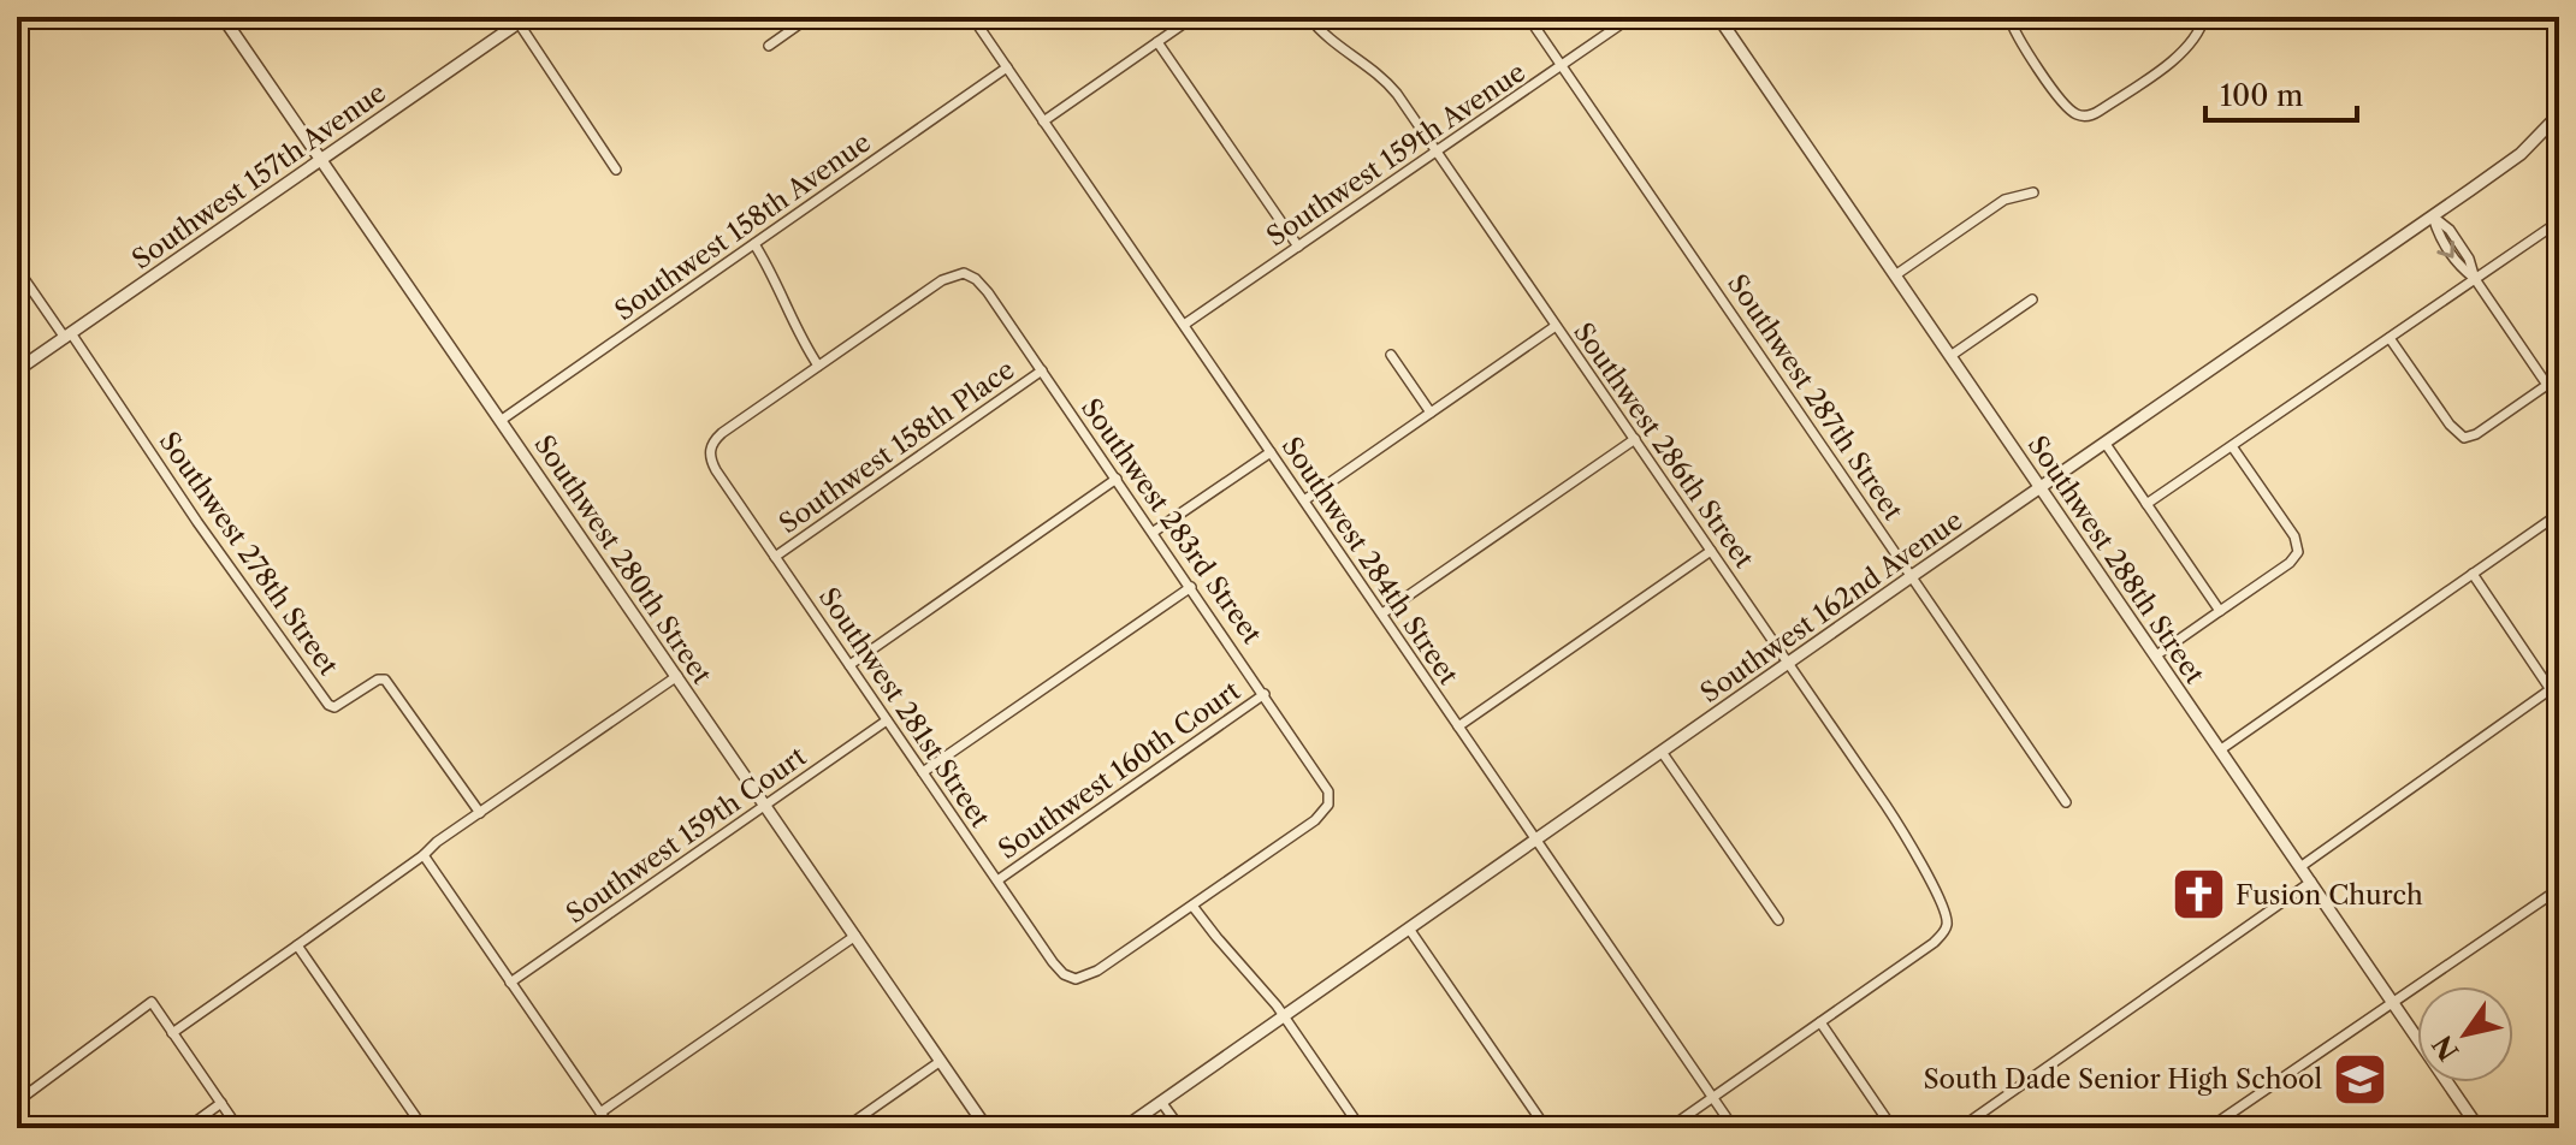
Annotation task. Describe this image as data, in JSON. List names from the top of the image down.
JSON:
{
  "streets": {
    "street": [
      "Southwest 159th Avenue",
      "Southwest 157th Avenue",
      "Southwest 158th Avenue",
      "Southwest 287th Street",
      "Southwest 286th Street",
      "Southwest 158th Place",
      "Southwest 283rd Street",
      "Southwest 278th Street",
      "Southwest 280th Street",
      "Southwest 288th Street",
      "Southwest 284th Street",
      "Southwest 162nd Avenue",
      "Southwest 281st Street",
      "Southwest 160th Court",
      "Southwest 159th Court"
    ]
  },
  "crossings": [
    ["Southwest 159th Avenue", "Southwest 287th Street"],
    ["Southwest 159th Avenue", "Southwest 286th Street"],
    ["Southwest 159th Avenue", "Southwest 284th Street"],
    ["Southwest 157th Avenue", "Southwest 278th Street"],
    ["Southwest 157th Avenue", "Southwest 280th Street"],
    ["Southwest 158th Avenue", "Southwest 280th Street"],
    ["Southwest 158th Avenue", "Southwest 284th Street"],
    ["Southwest 287th Street", "Southwest 162nd Avenue"],
    ["Southwest 286th Street", "Southwest 162nd Avenue"],
    ["Southwest 158th Place", "Southwest 283rd Street"],
    ["Southwest 158th Place", "Southwest 281st Street"],
    ["Southwest 283rd Street", "Southwest 281st Street"],
    ["Southwest 283rd Street", "Southwest 160th Court"],
    ["Southwest 280th Street", "Southwest 159th Court"],
    ["Southwest 288th Street", "Southwest 162nd Avenue"],
    ["Southwest 284th Street", "Southwest 162nd Avenue"],
    ["Southwest 281st Street", "Southwest 160th Court"],
    ["Southwest 281st Street", "Southwest 159th Court"]
  ],
  "places": {
    "church": ["Fusion Church"],
    "school or university": ["South Dade Senior High School"]
  },
  "scale_bar": "100 m",
  "north": "bottom left"
}
